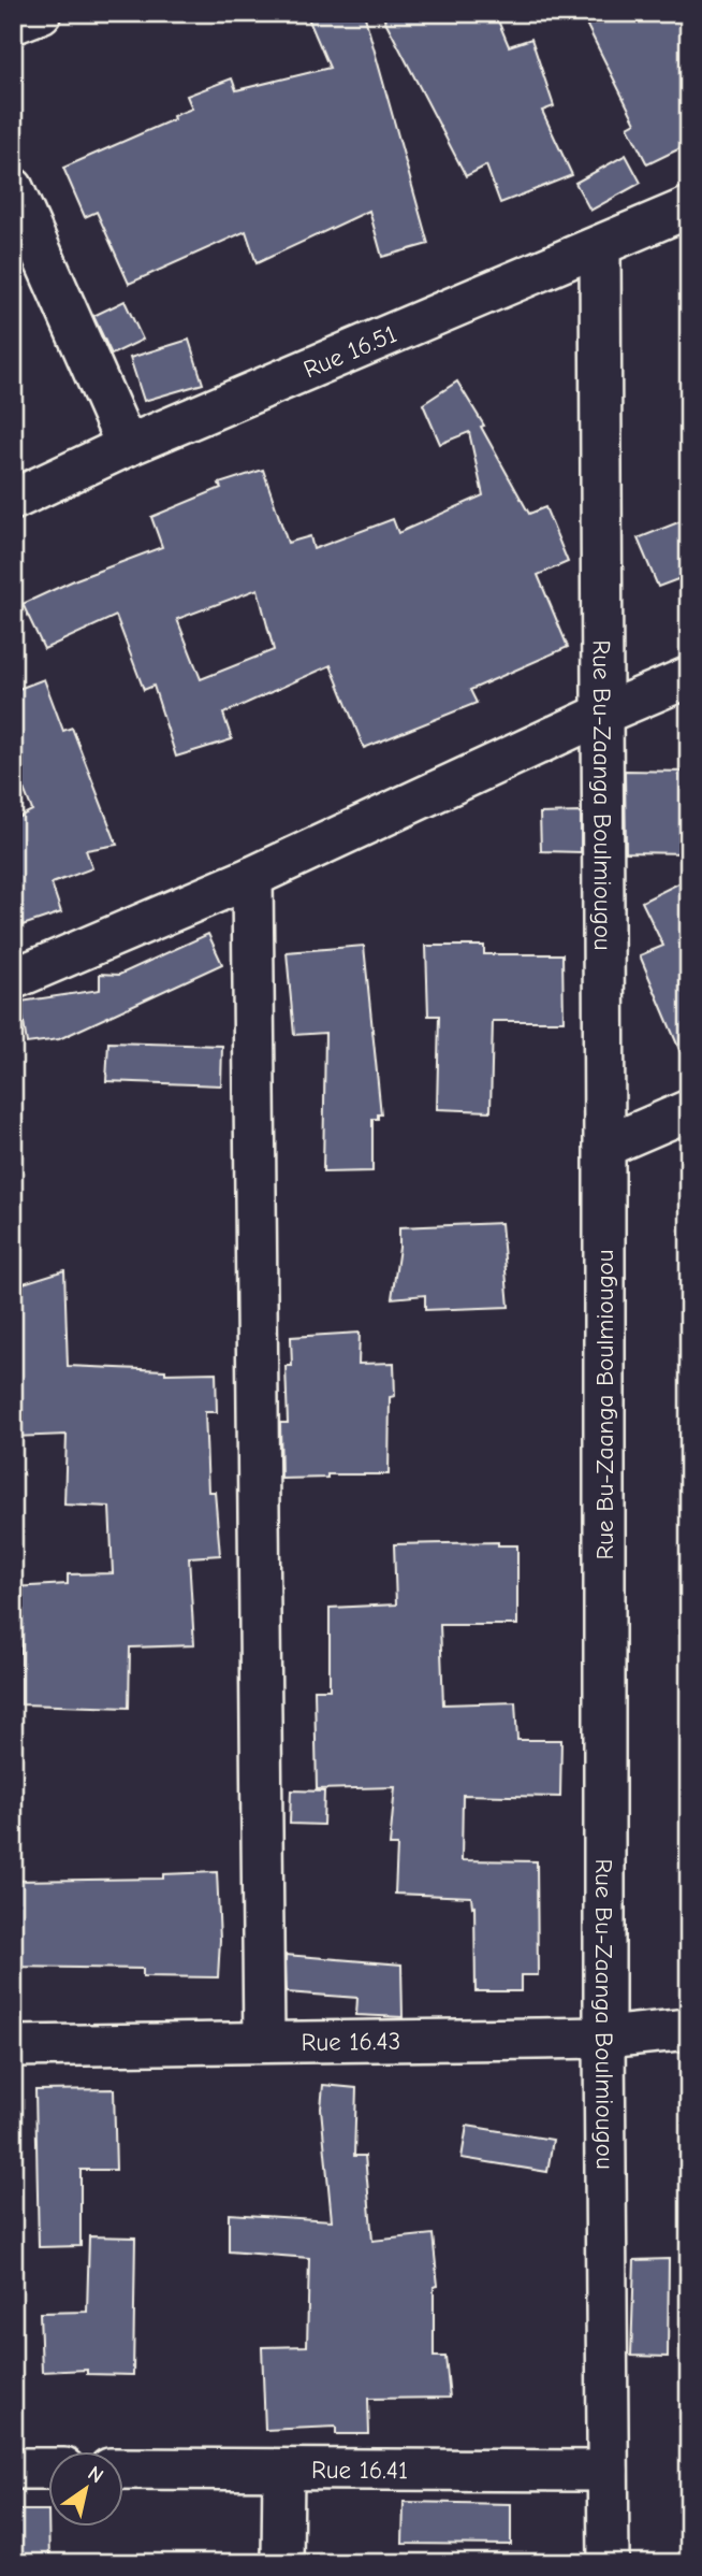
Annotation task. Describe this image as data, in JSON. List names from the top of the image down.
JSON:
{
  "streets": {
    "street": [
      "Rue 16.51",
      "Rue Bu-Zaanga Boulmiougou",
      "Rue 16.43",
      "Rue 16.41"
    ]
  },
  "crossings": [
    ["Rue 16.51", "Rue Bu-Zaanga Boulmiougou"],
    ["Rue Bu-Zaanga Boulmiougou", "Rue 16.43"],
    ["Rue Bu-Zaanga Boulmiougou", "Rue 16.41"]
  ],
  "north": "top right"
}
